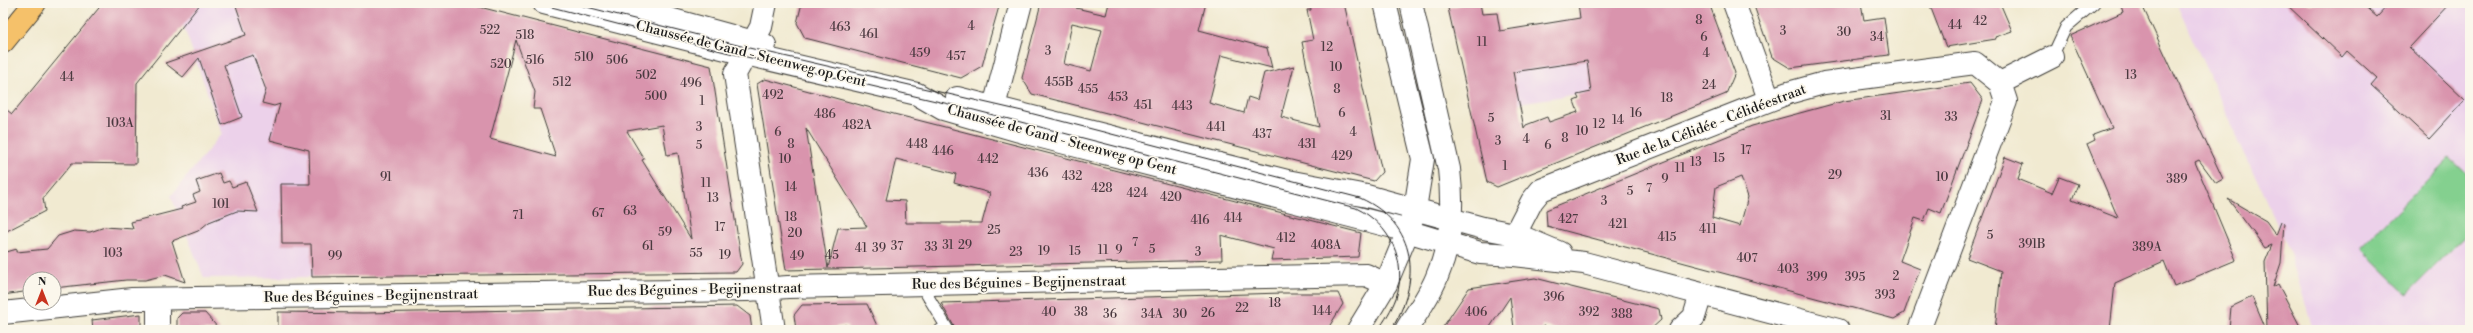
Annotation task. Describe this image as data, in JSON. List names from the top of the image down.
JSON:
{
  "streets": {
    "street": ["Chaussée de Gand - Steenweg op Gent", "Rue de la Célidée - Célidéestraat", "Rue des Béguines - Begijnenstraat"]
  },
  "crossings": [
    ["Chaussée de Gand - Steenweg op Gent", "Rue de la Célidée - Célidéestraat"]
  ],
  "house_numbers": [
    "8",
    "42",
    "44",
    "4",
    "463",
    "522",
    "3",
    "30",
    "461",
    "518",
    "6",
    "34",
    "11",
    "12",
    "3",
    "459",
    "4",
    "457",
    "510",
    "516",
    "506",
    "520",
    "10",
    "502",
    "13",
    "44",
    "512",
    "455B",
    "496",
    "24",
    "455",
    "8",
    "492",
    "500",
    "453",
    "18",
    "1",
    "451",
    "443",
    "6",
    "16",
    "486",
    "31",
    "33",
    "5",
    "14",
    "103A",
    "12",
    "482A",
    "3",
    "441",
    "10",
    "6",
    "4",
    "437",
    "8",
    "4",
    "3",
    "8",
    "448",
    "431",
    "5",
    "6",
    "17",
    "446",
    "429",
    "15",
    "10",
    "442",
    "13",
    "1",
    "11",
    "436",
    "29",
    "432",
    "91",
    "10",
    "9",
    "389",
    "11",
    "14",
    "428",
    "7",
    "5",
    "424",
    "420",
    "13",
    "3",
    "101",
    "63",
    "67",
    "71",
    "18",
    "414",
    "427",
    "416",
    "421",
    "17",
    "411",
    "25",
    "59",
    "20",
    "5",
    "415",
    "412",
    "7",
    "391B",
    "31",
    "29",
    "408A",
    "61",
    "37",
    "33",
    "389A",
    "41",
    "39",
    "5",
    "11",
    "9",
    "19",
    "15",
    "23",
    "3",
    "103",
    "55",
    "19",
    "45",
    "99",
    "49",
    "407",
    "403",
    "2",
    "399",
    "395",
    "393",
    "396",
    "18",
    "22",
    "144",
    "40",
    "38",
    "406",
    "392",
    "26",
    "36",
    "34A",
    "30",
    "388"
  ],
  "north": "top"
}
